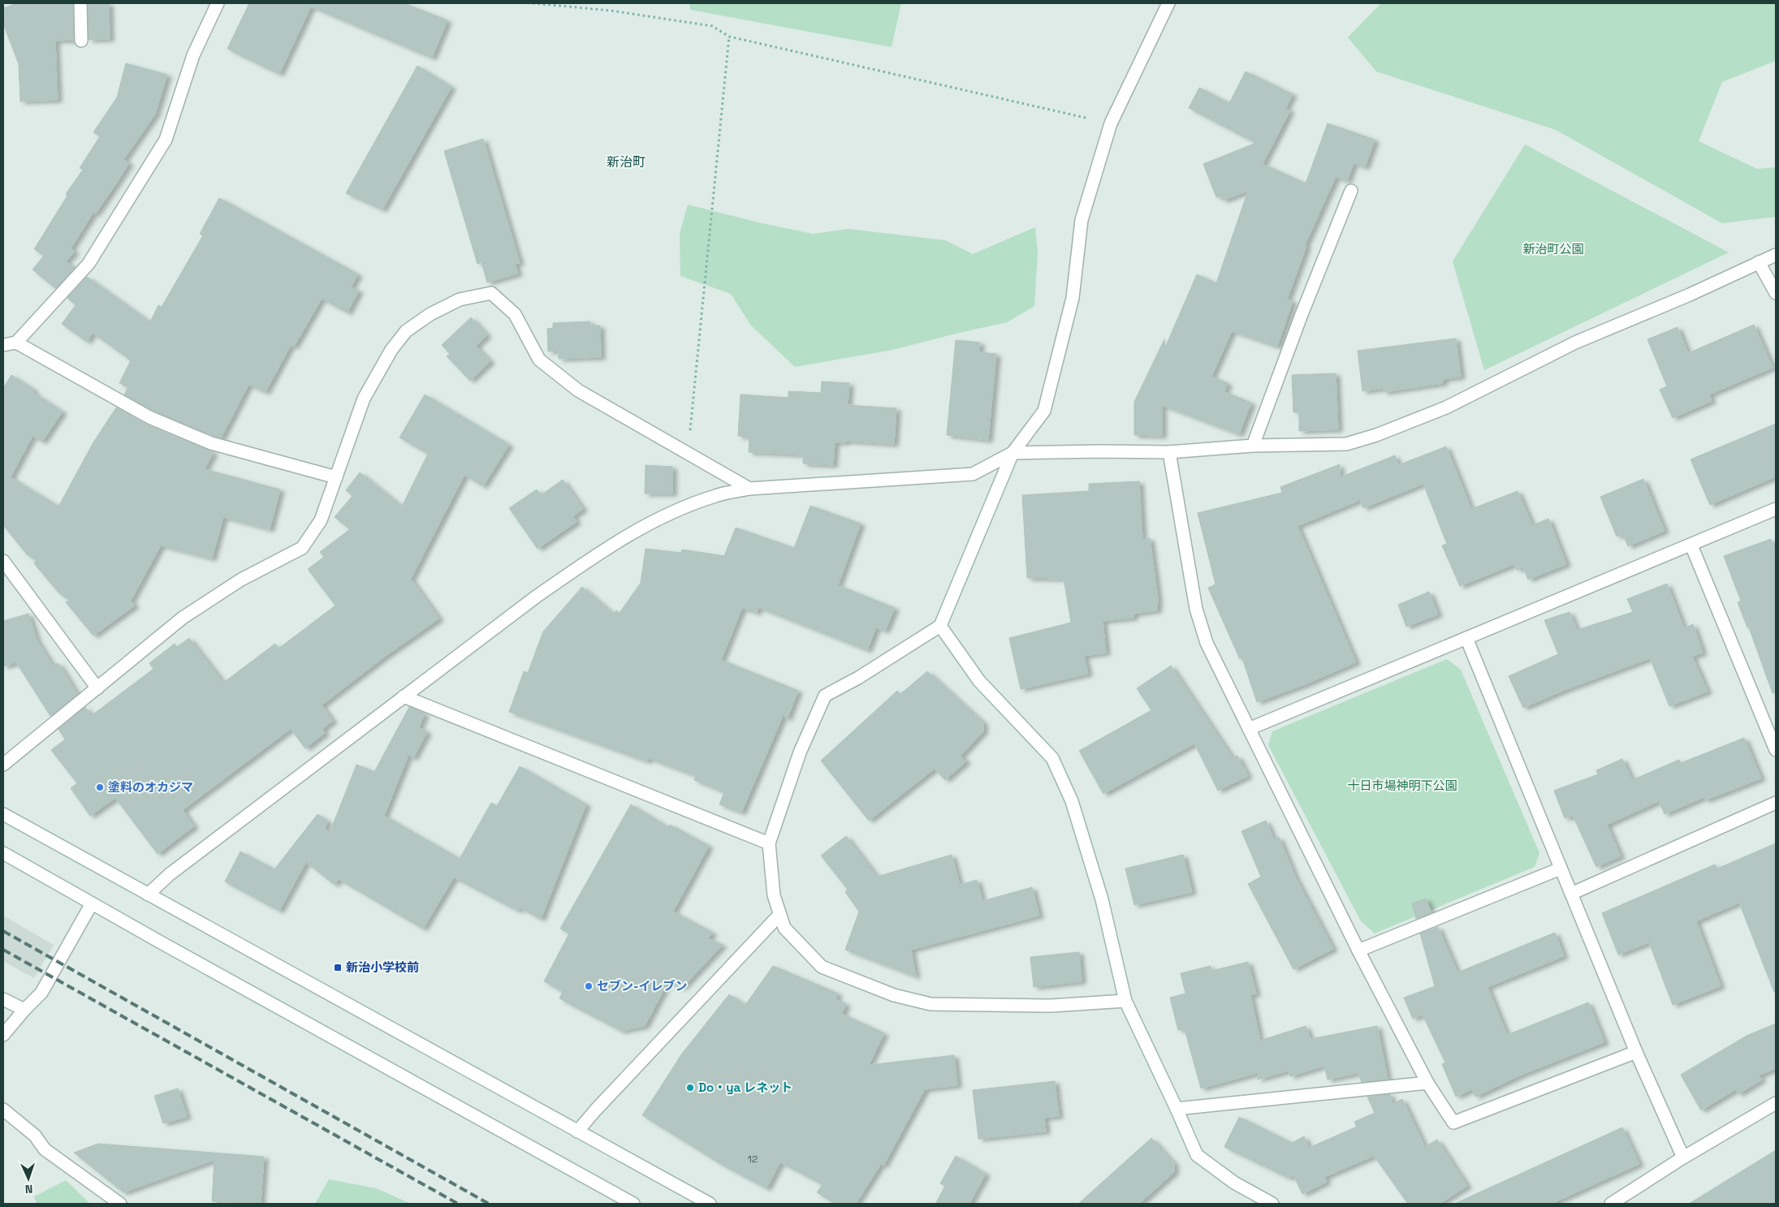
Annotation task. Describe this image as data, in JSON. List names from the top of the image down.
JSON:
{
  "districts": ["新治町"],
  "parks": ["新治町公園", "十日市場神明下公園"],
  "places": {
    "other": ["塗料のオカジマ", "セブン-イレブン", "Do・ya レネット"],
    "transit": ["新治小学校前"]
  },
  "house_numbers": ["12"],
  "north": "bottom"
}
